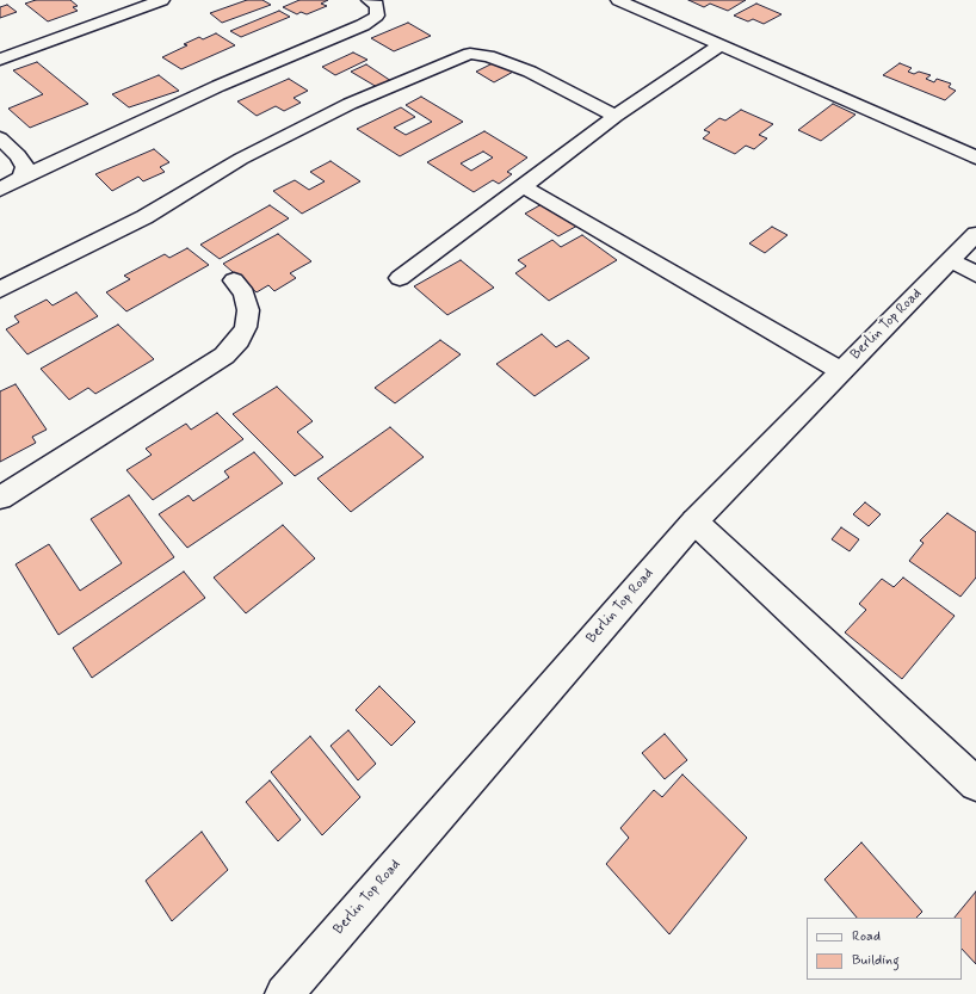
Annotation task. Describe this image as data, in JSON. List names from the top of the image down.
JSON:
{
  "streets": {
    "street": ["Berlin Top Road"]
  },
  "legend": ["Road", "Building"]
}
